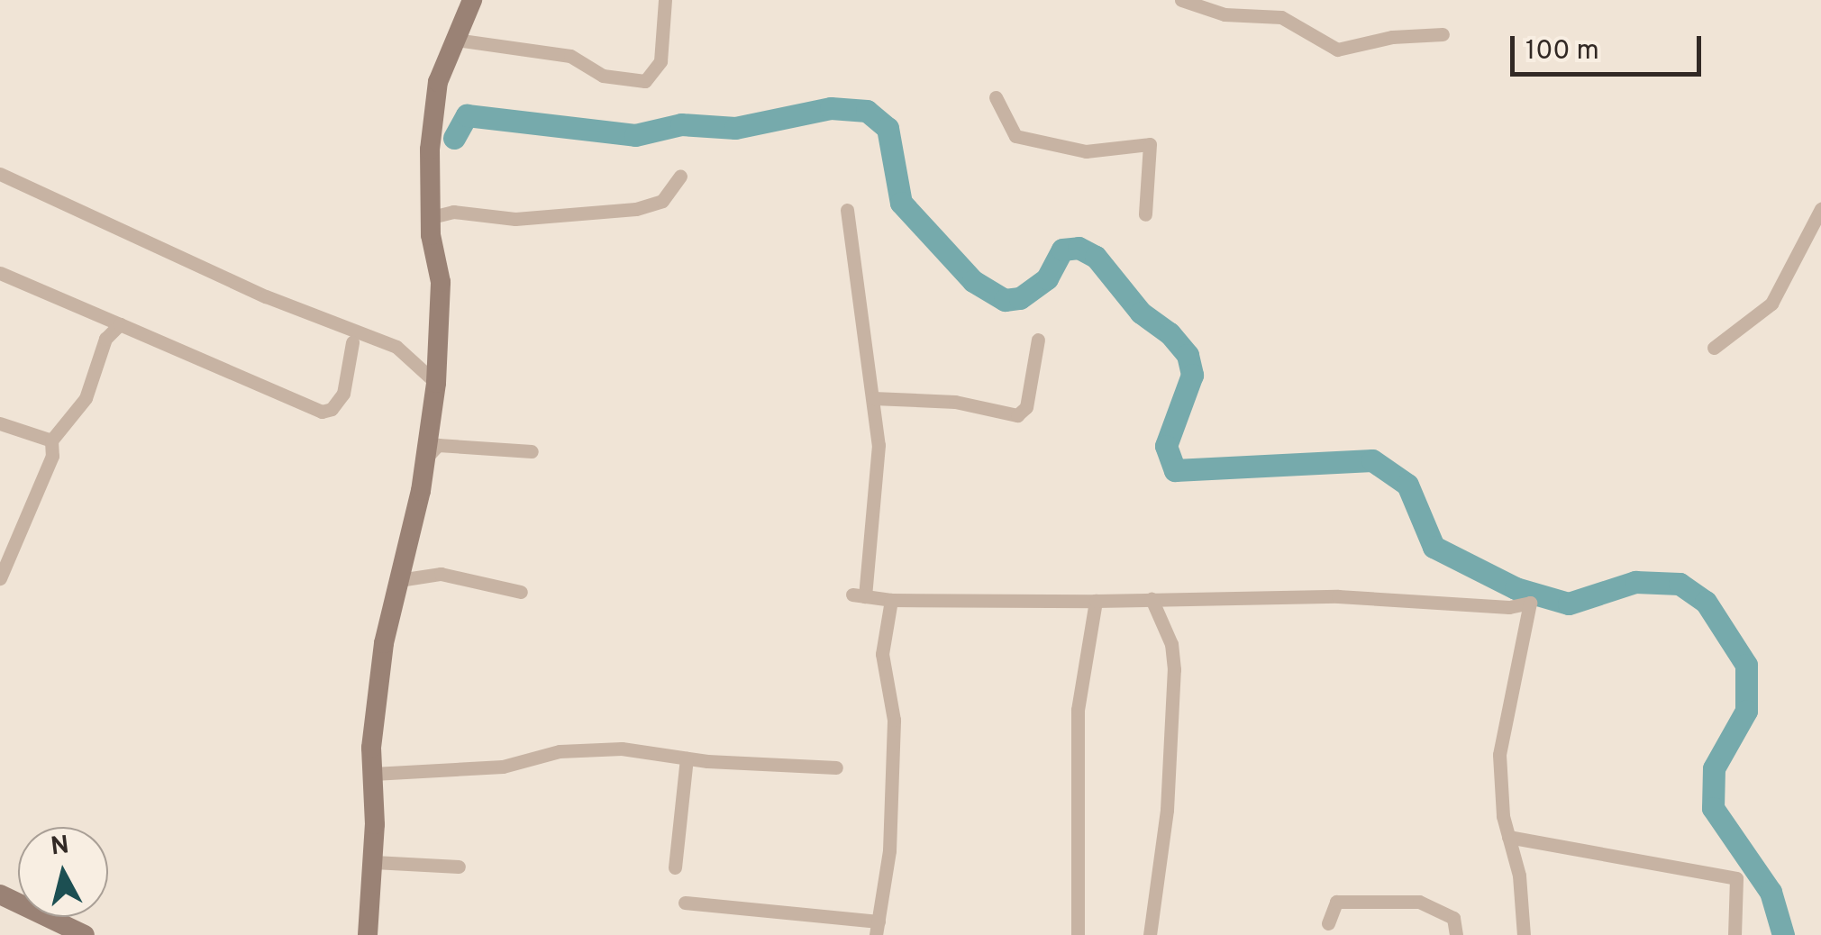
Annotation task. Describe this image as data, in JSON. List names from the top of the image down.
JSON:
{
  "scale_bar": "100 m",
  "north": "top"
}
